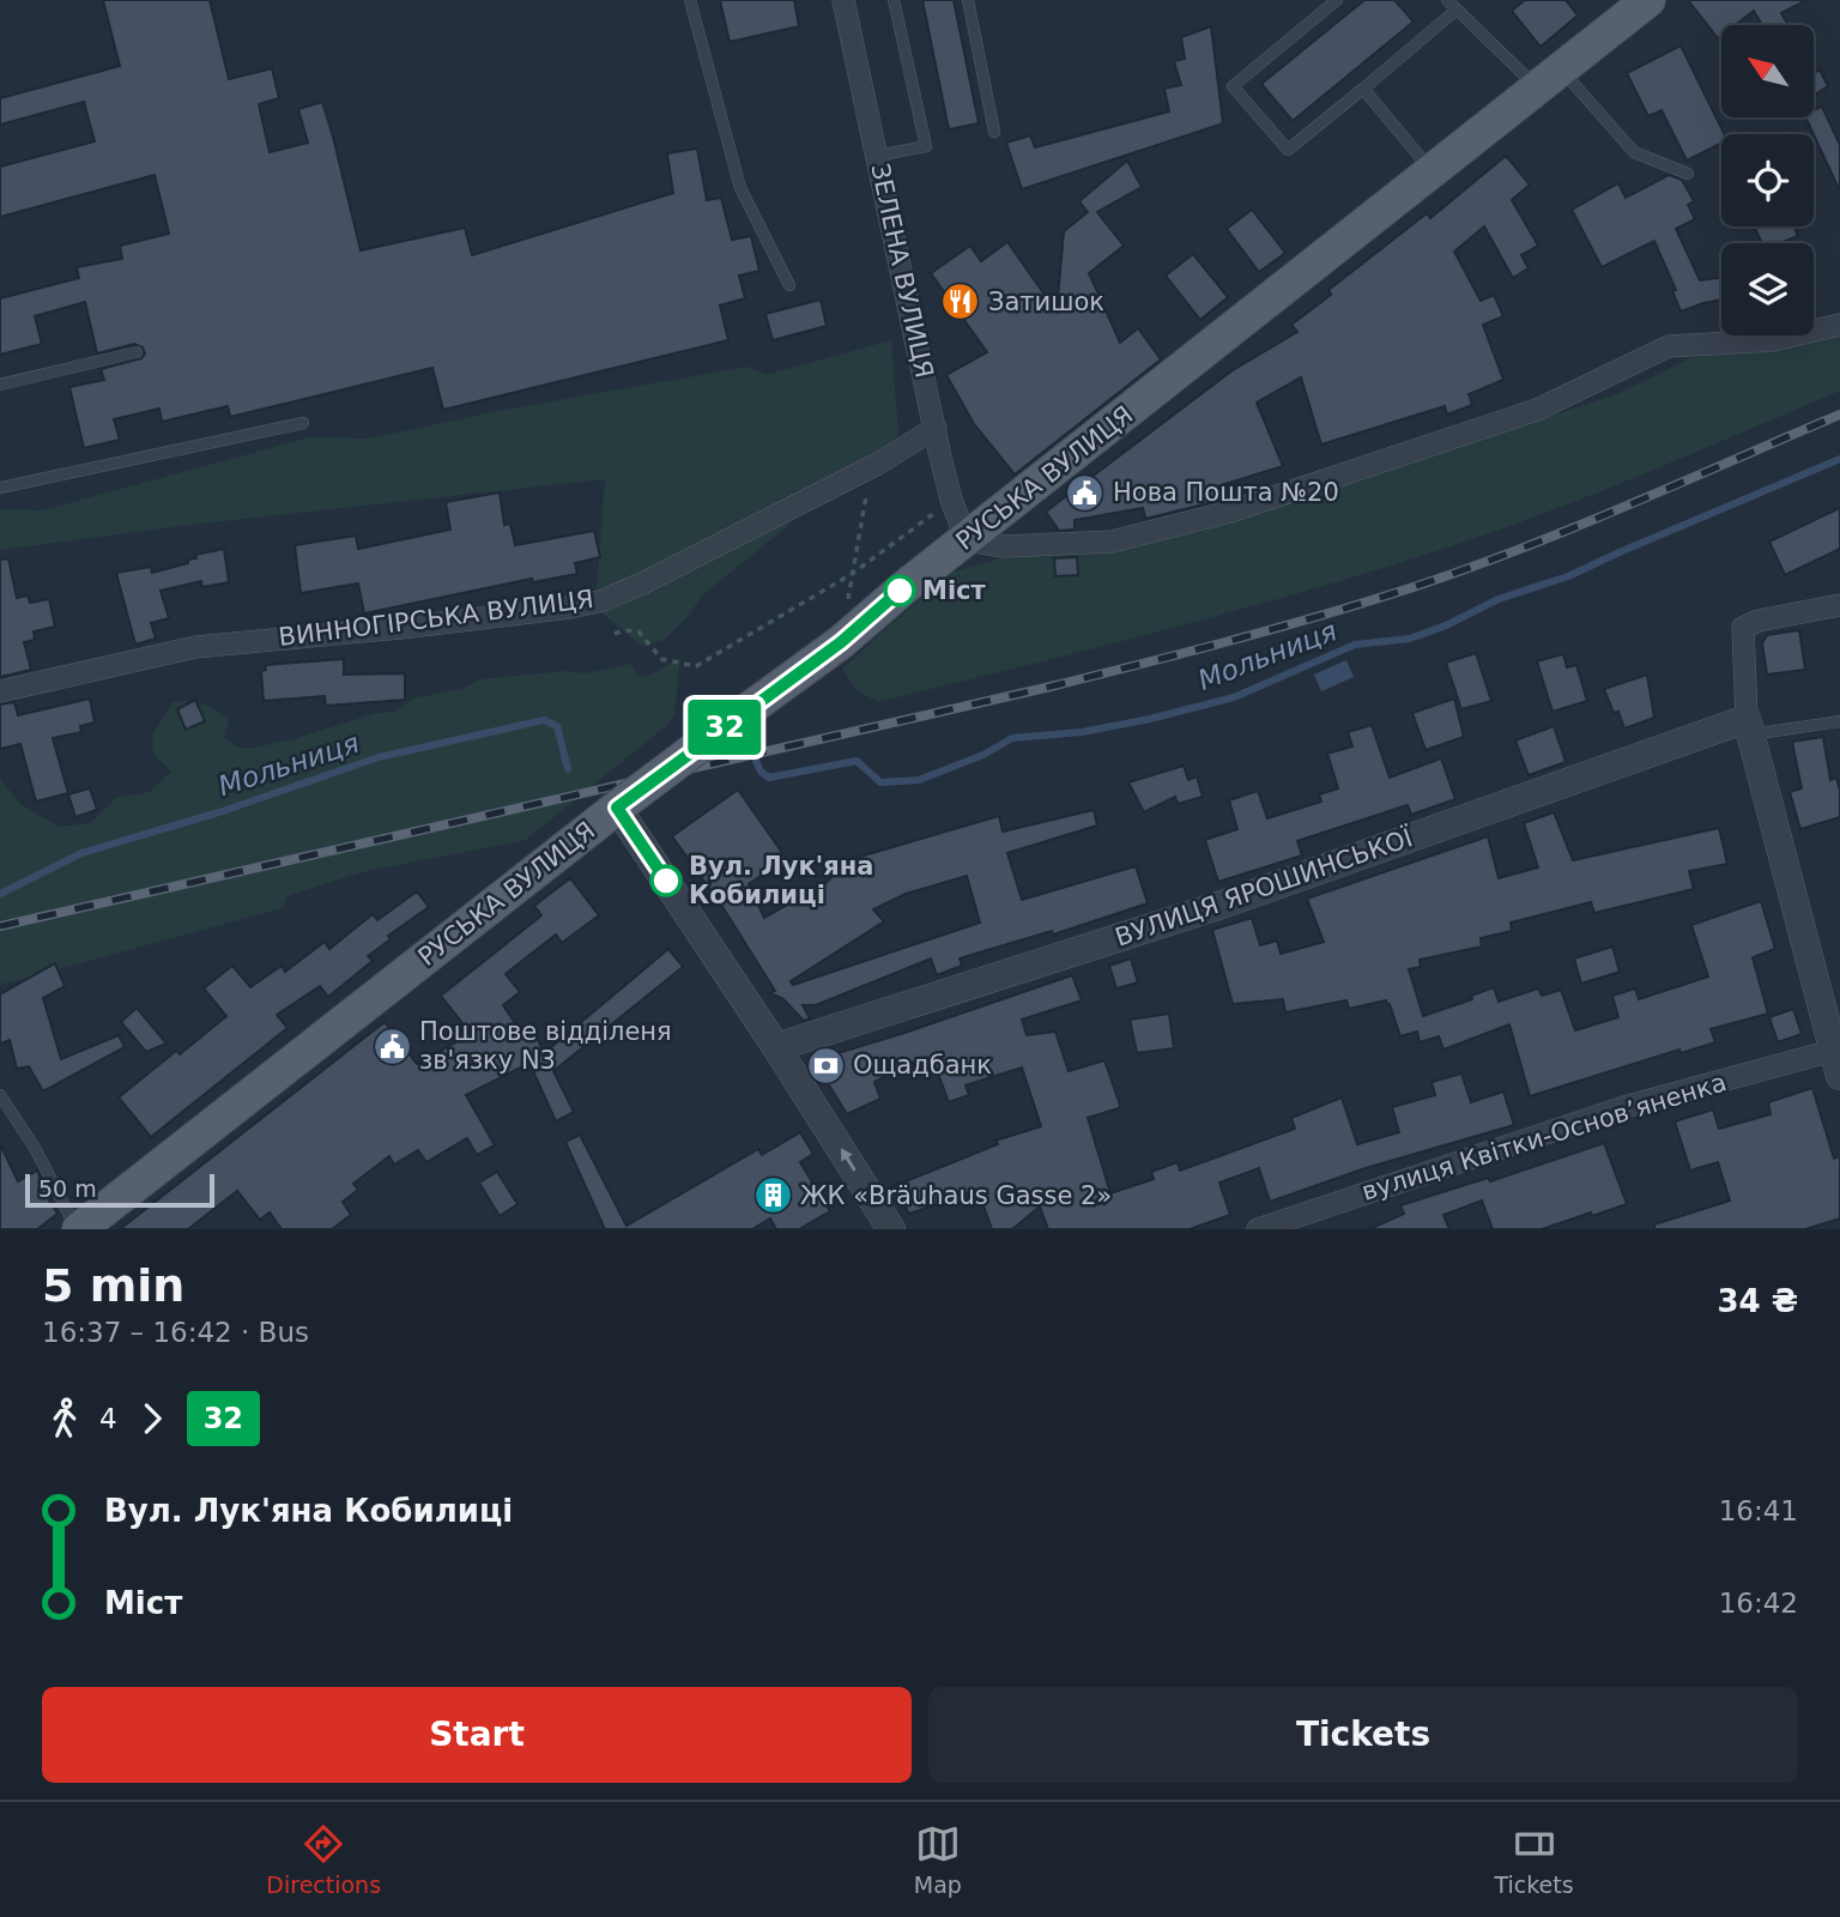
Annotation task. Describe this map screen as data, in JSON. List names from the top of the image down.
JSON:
{
  "streets": {
    "main road": ["РУСЬКА ВУЛИЦЯ"],
    "street": [
      "ЗЕЛЕНА ВУЛИЦЯ",
      "ВИННОГІРСЬКА ВУЛИЦЯ",
      "ВУЛИЦЯ ЯРОШИНСЬКОЇ",
      "вулиця Квітки-Основʼяненка"
    ]
  },
  "crossings": [
    ["ЗЕЛЕНА ВУЛИЦЯ", "РУСЬКА ВУЛИЦЯ"],
    ["ЗЕЛЕНА ВУЛИЦЯ", "ВИННОГІРСЬКА ВУЛИЦЯ"]
  ],
  "water": ["Мольниця"],
  "places": {
    "restaurant": ["Затишок"],
    "public building": ["Нова Пошта №20", "Поштове відділеня зв'язку N3"],
    "other": ["Міст", "Вул. Лук'яна Кобилиці"],
    "bank": ["Ощадбанк"],
    "building": ["ЖК «Bräuhaus Gasse 2»"]
  },
  "lines": ["bus line 32"],
  "scale_bar": "50 m",
  "north": "top left",
  "page": {
    "on_map": "32",
    "scale": "50 m",
    "heading": ["5 min", "16:37 – 16:42 · Bus", "34 ₴"],
    "legs": ["4", "32"],
    "list": [
      {
        "name": "Вул. Лук'яна Кобилиці",
        "value": "16:41"
      },
      {
        "name": "Міст",
        "value": "16:42"
      }
    ],
    "buttons": ["Start", "Tickets"],
    "tabs": ["Directions", "Map", "Tickets"]
  }
}
